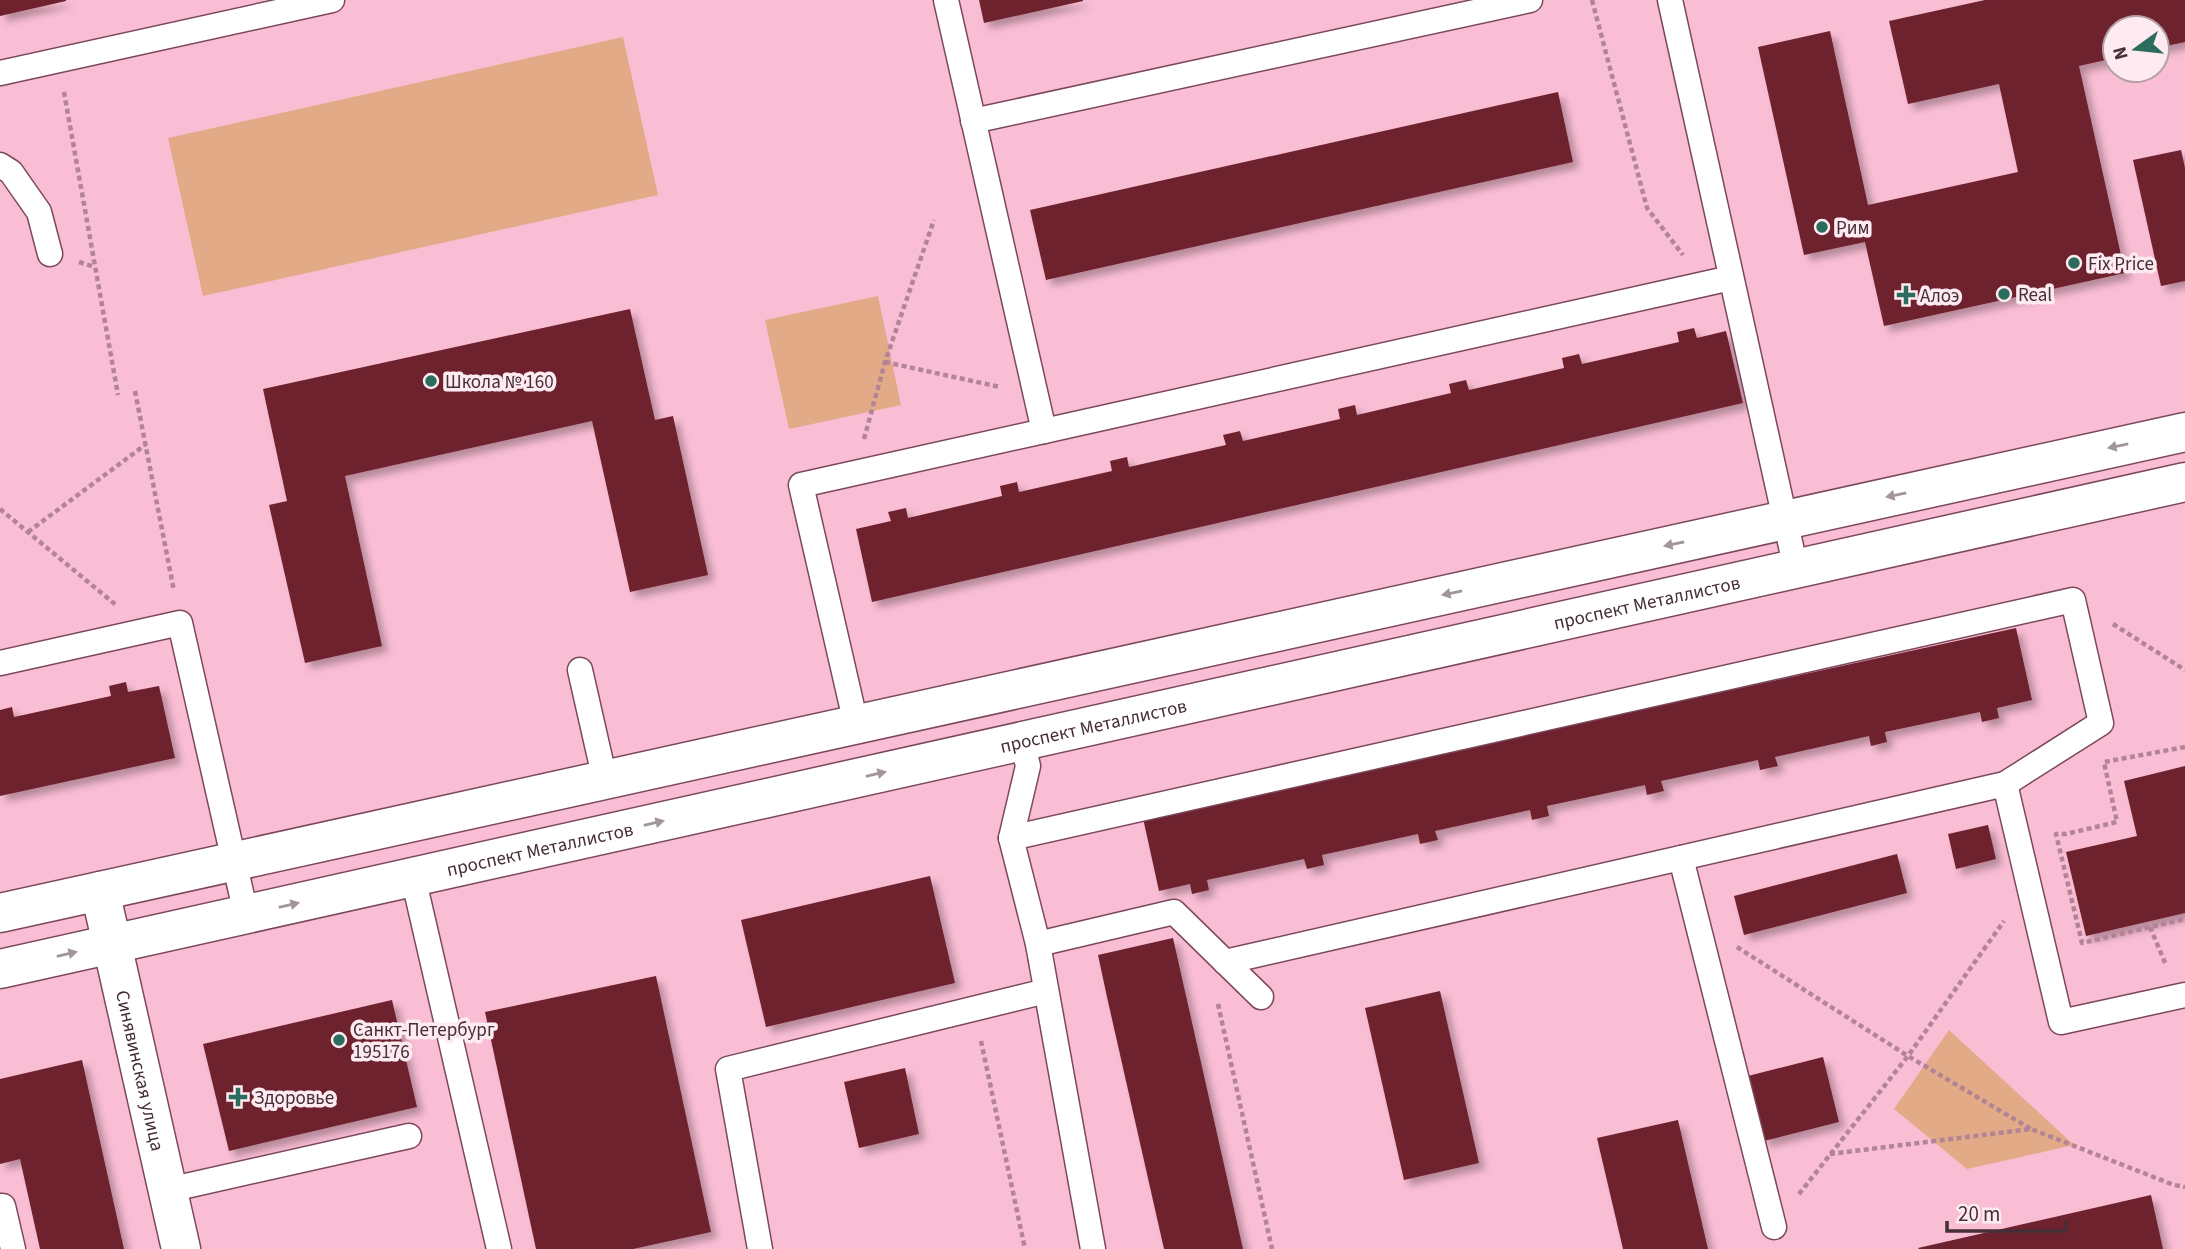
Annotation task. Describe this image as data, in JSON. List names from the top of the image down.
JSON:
{
  "streets": {
    "street": ["проспект Металлистов", "Синявинская улица"]
  },
  "crossings": [
    ["проспект Металлистов", "Синявинская улица"]
  ],
  "places": {
    "other": [
      "Рим",
      "Fix Price",
      "Real",
      "Школа № 160",
      "Санкт-Петербург 195176"
    ],
    "health": ["Алоэ", "Здоровье"]
  },
  "scale_bar": "20 m",
  "north": "left"
}
